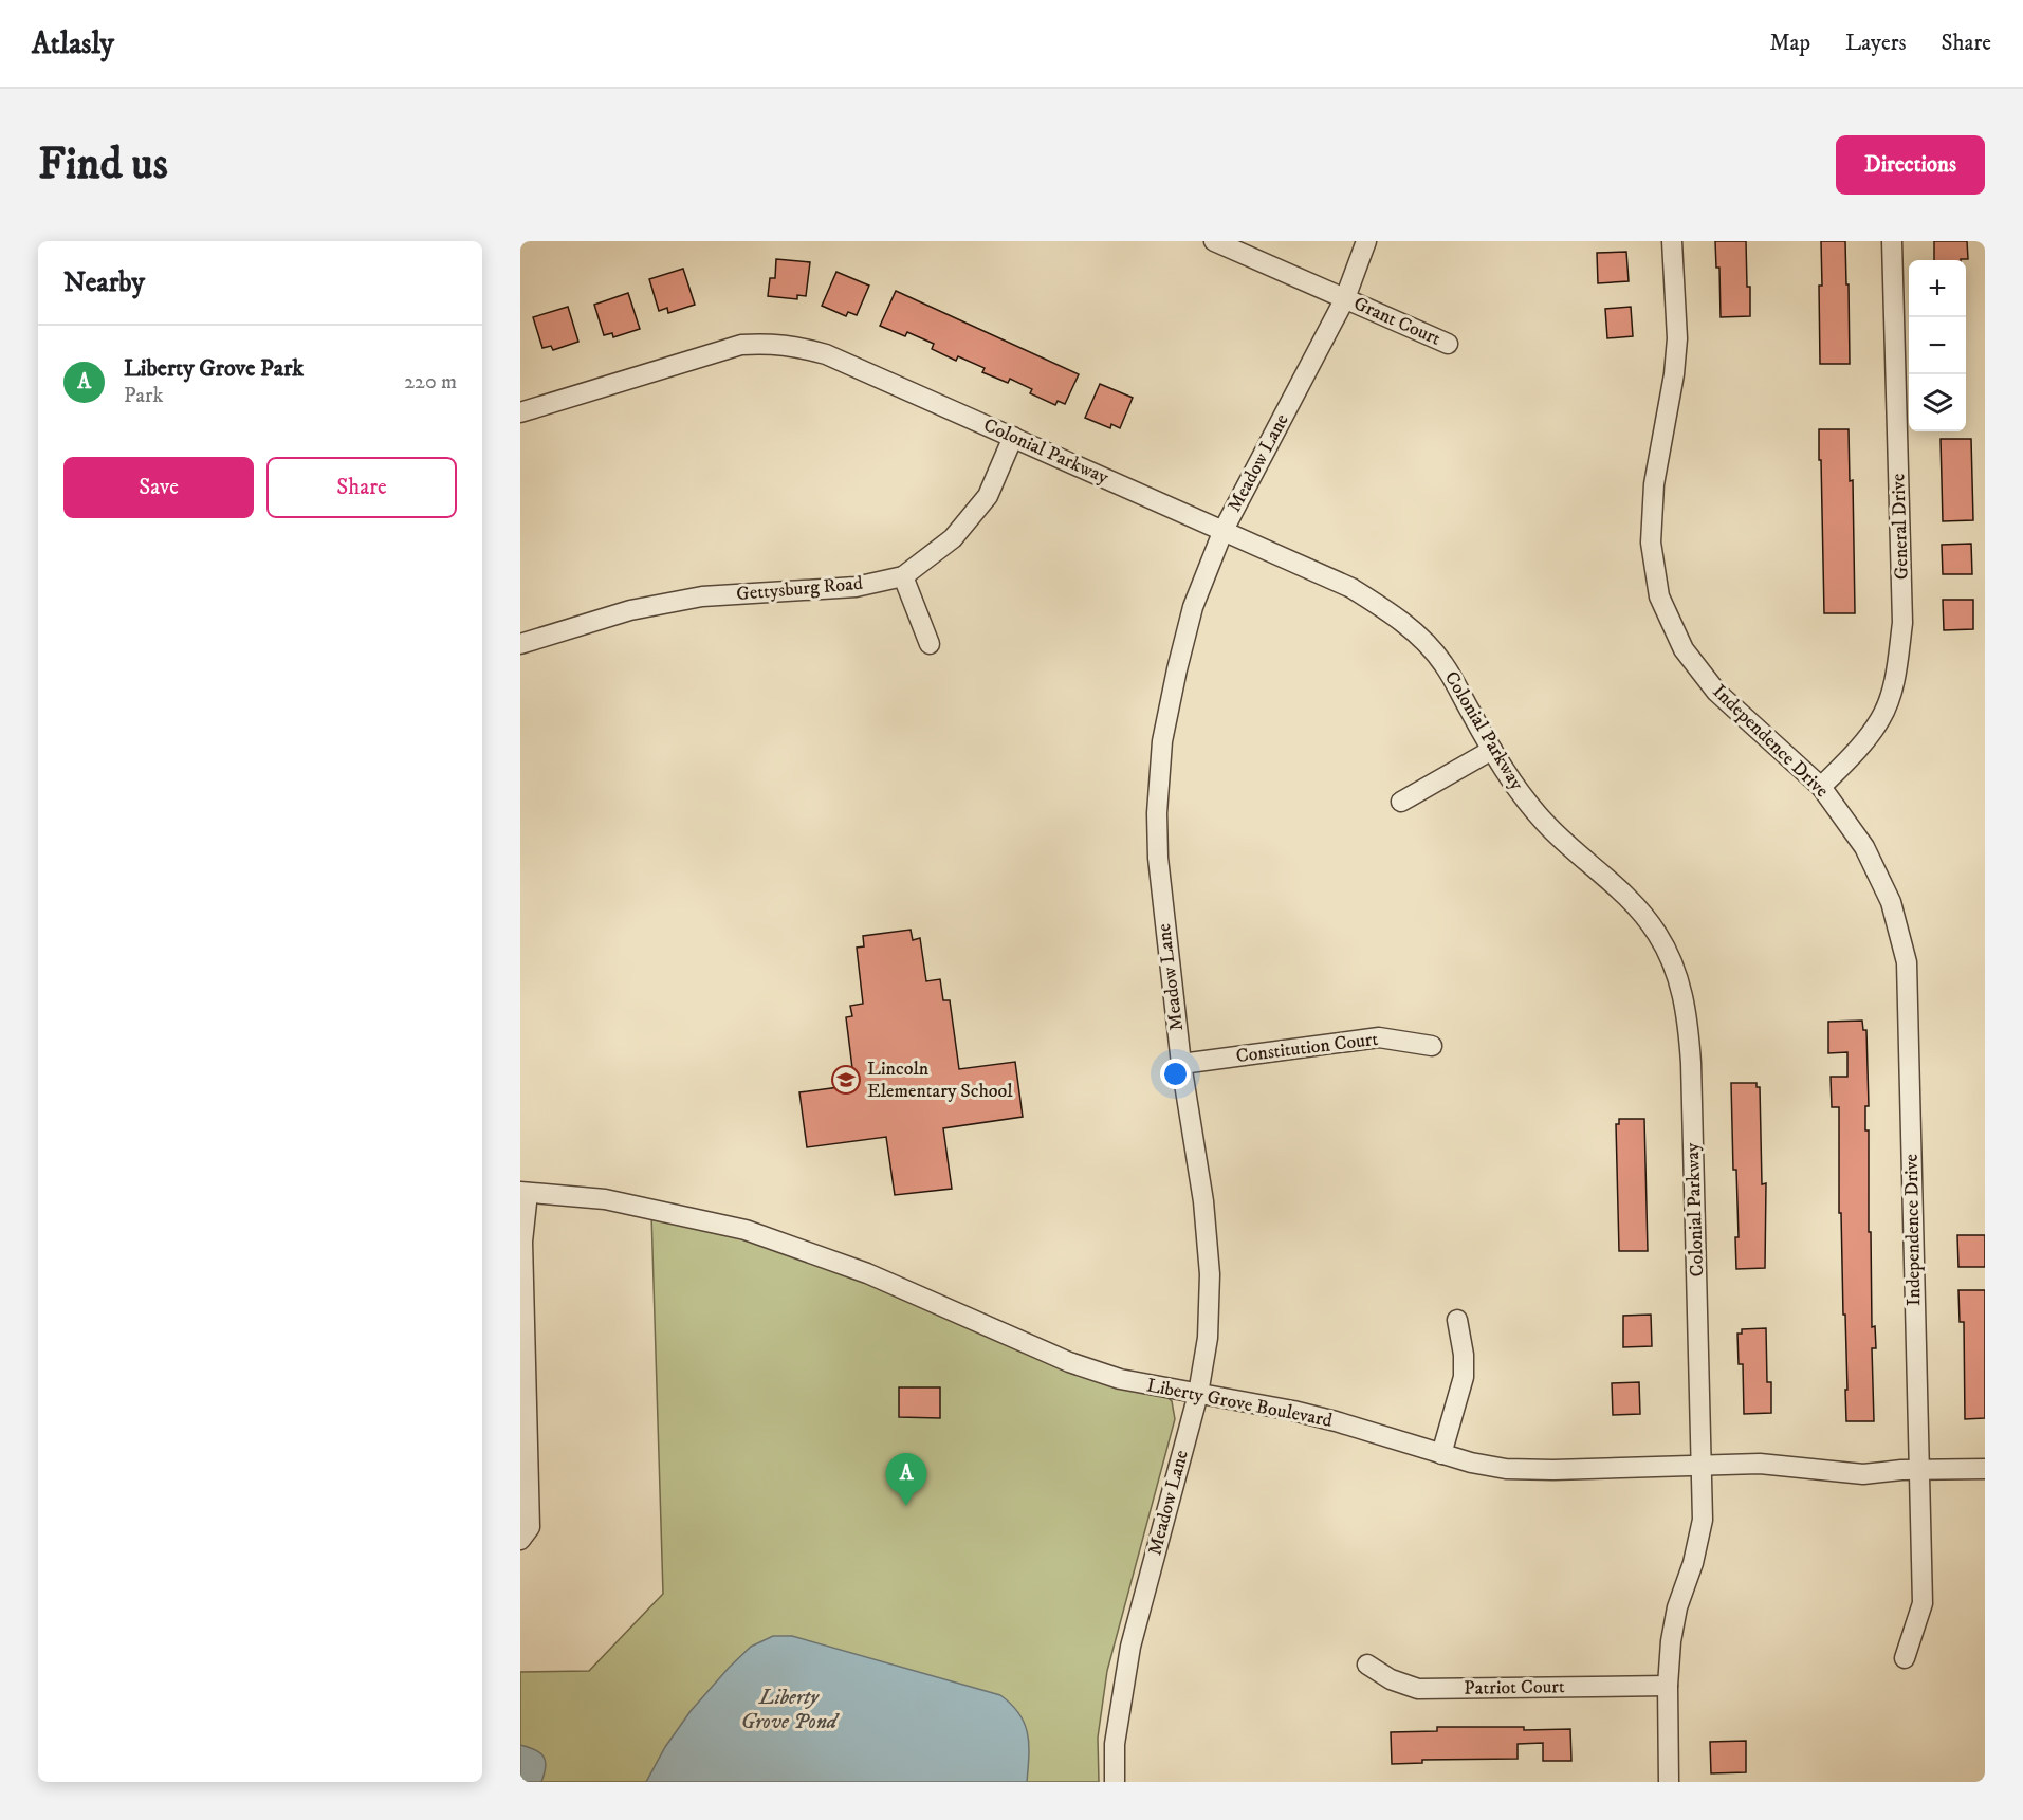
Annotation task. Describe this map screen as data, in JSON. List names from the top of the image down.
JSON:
{
  "streets": {
    "street": [
      "Grant Court",
      "Colonial Parkway",
      "Meadow Lane",
      "General Drive",
      "Gettysburg Road",
      "Independence Drive",
      "Constitution Court",
      "Liberty Grove Boulevard",
      "Patriot Court"
    ]
  },
  "crossings": [
    ["Grant Court", "Meadow Lane"],
    ["Colonial Parkway", "Meadow Lane"],
    ["Colonial Parkway", "Gettysburg Road"],
    ["Colonial Parkway", "Liberty Grove Boulevard"],
    ["Colonial Parkway", "Patriot Court"],
    ["Meadow Lane", "Constitution Court"],
    ["Meadow Lane", "Liberty Grove Boulevard"],
    ["General Drive", "Independence Drive"],
    ["Independence Drive", "Liberty Grove Boulevard"]
  ],
  "water": ["Liberty Grove Pond"],
  "places": {
    "school or university": ["Lincoln Elementary School"]
  },
  "page": {
    "header": "Atlasly",
    "nav": ["Map", "Layers", "Share"],
    "buttons": [
      "Directions",
      ["Save", "Share"]
    ],
    "title": "Find us",
    "heading": "Nearby",
    "map_buttons": ["+", "−"],
    "list": [
      {
        "mark": "A",
        "name": "Liberty Grove Park",
        "note": "Park",
        "value": "220 m"
      }
    ],
    "pins": "A"
  }
}
